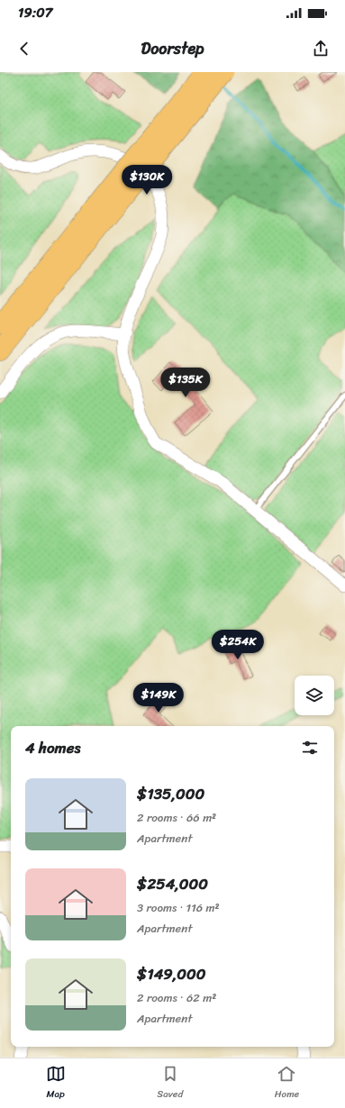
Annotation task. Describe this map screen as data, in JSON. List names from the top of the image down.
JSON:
{
  "page": {
    "status": "19:07",
    "header": "Doorstep",
    "price": [
      "$130K",
      "$135K",
      "$254K",
      "$149K"
    ],
    "heading": "4 homes",
    "list": [
      {
        "name": "$135,000",
        "note": "2 rooms · 66 m² · Apartment"
      },
      {
        "name": "$254,000",
        "note": "3 rooms · 116 m² · Apartment"
      },
      {
        "name": "$149,000",
        "note": "2 rooms · 62 m² · Apartment"
      }
    ],
    "tabs": ["Map", "Saved", "Home"]
  }
}
